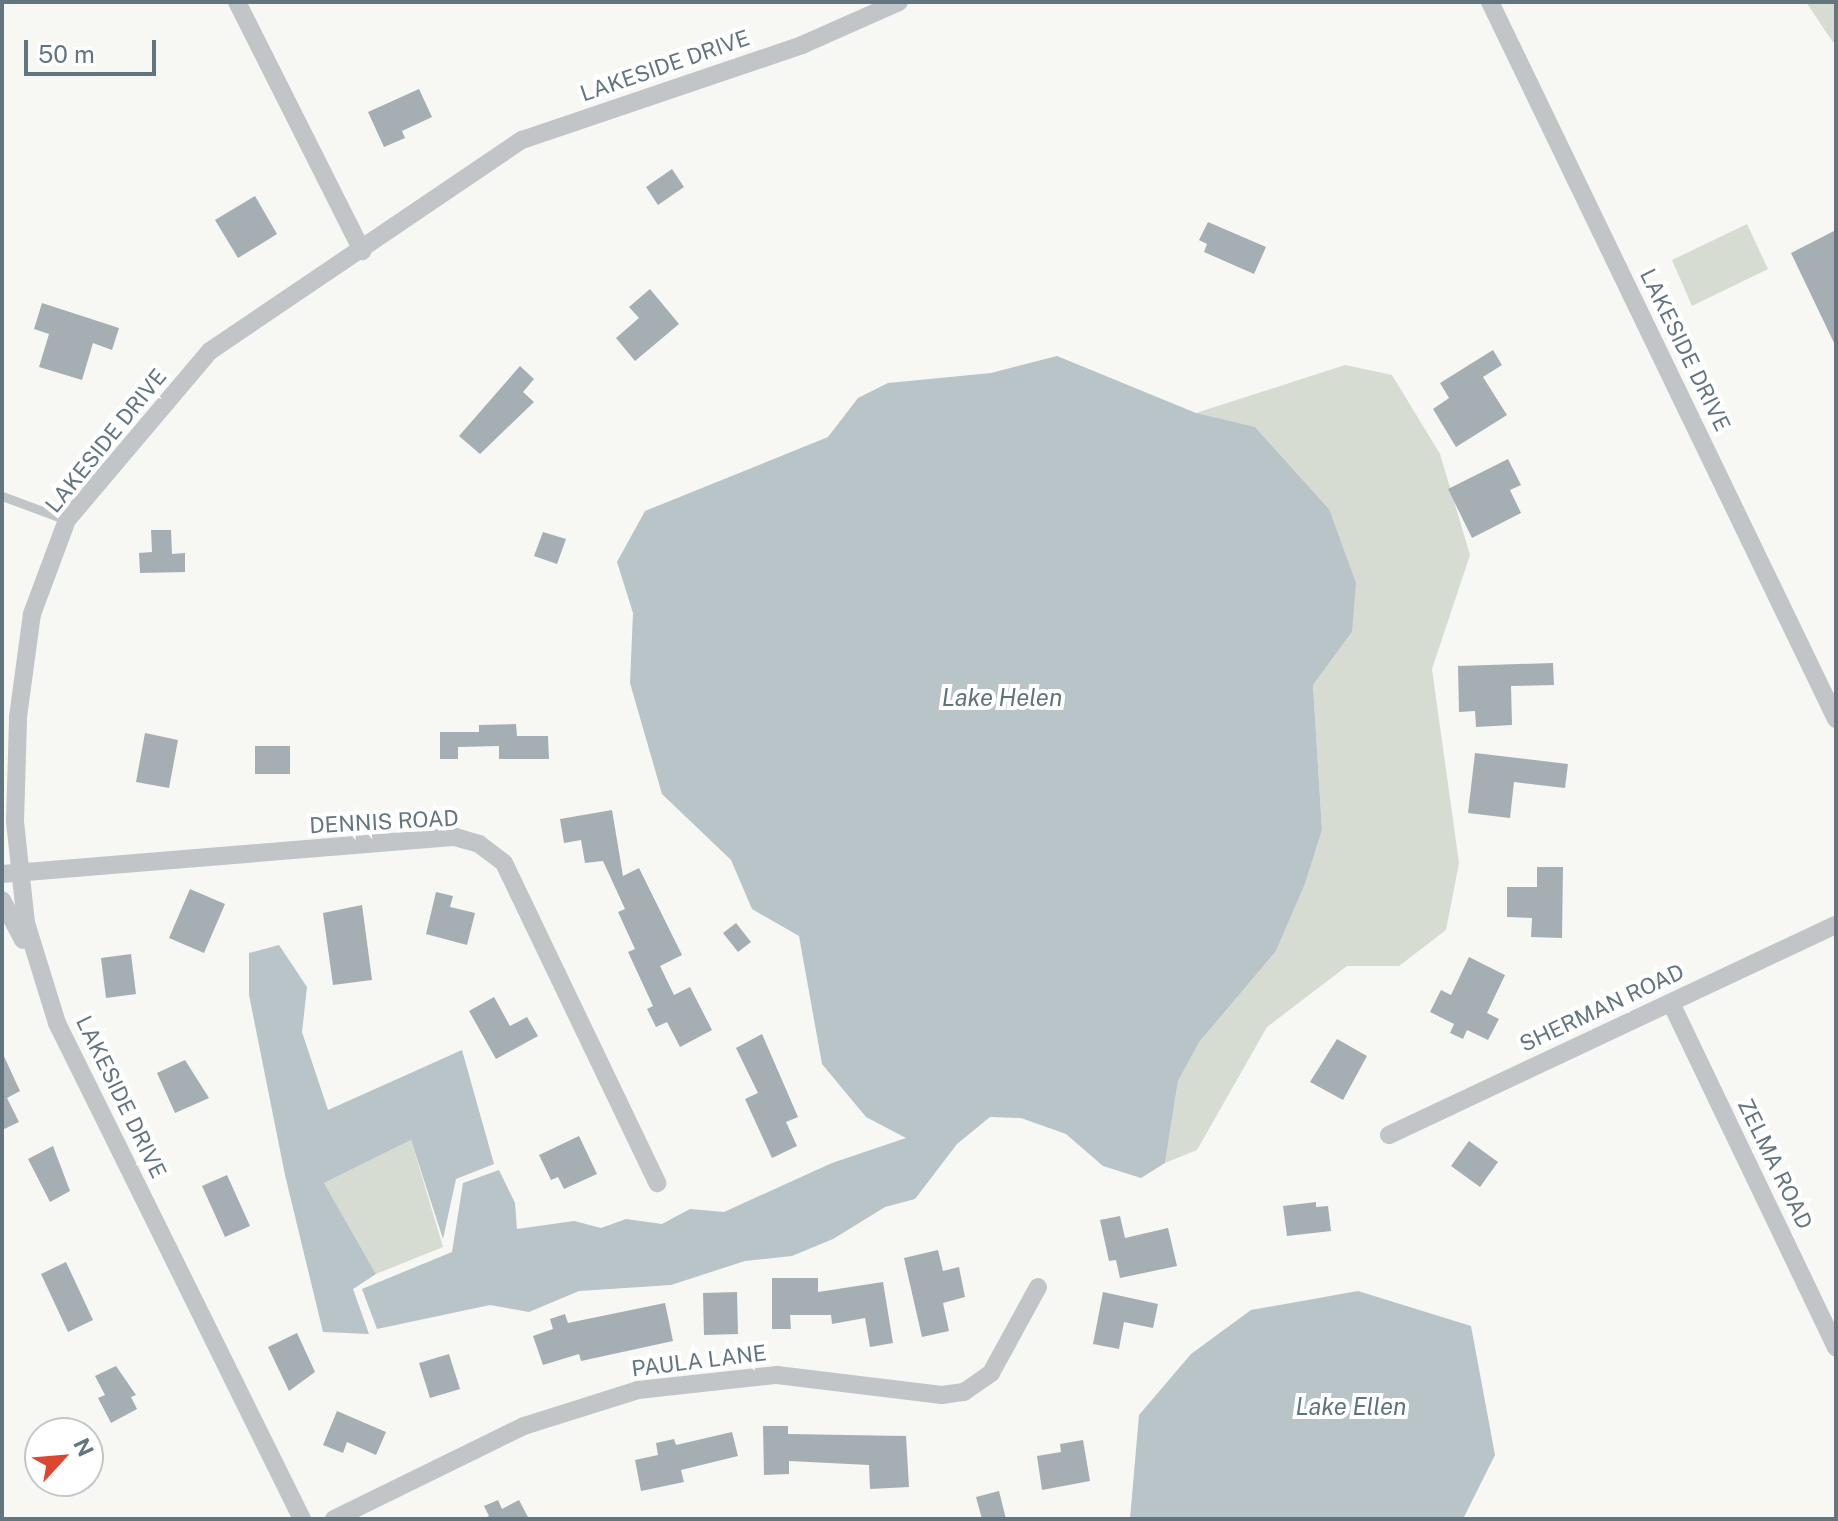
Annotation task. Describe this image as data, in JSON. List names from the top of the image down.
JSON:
{
  "streets": {
    "street": [
      "LAKESIDE DRIVE",
      "DENNIS ROAD",
      "SHERMAN ROAD",
      "ZELMA ROAD",
      "PAULA LANE"
    ]
  },
  "crossings": [
    ["LAKESIDE DRIVE", "DENNIS ROAD"],
    ["SHERMAN ROAD", "ZELMA ROAD"]
  ],
  "water": ["Lake Helen", "Lake Ellen"],
  "scale_bar": "50 m",
  "north": "top right"
}
